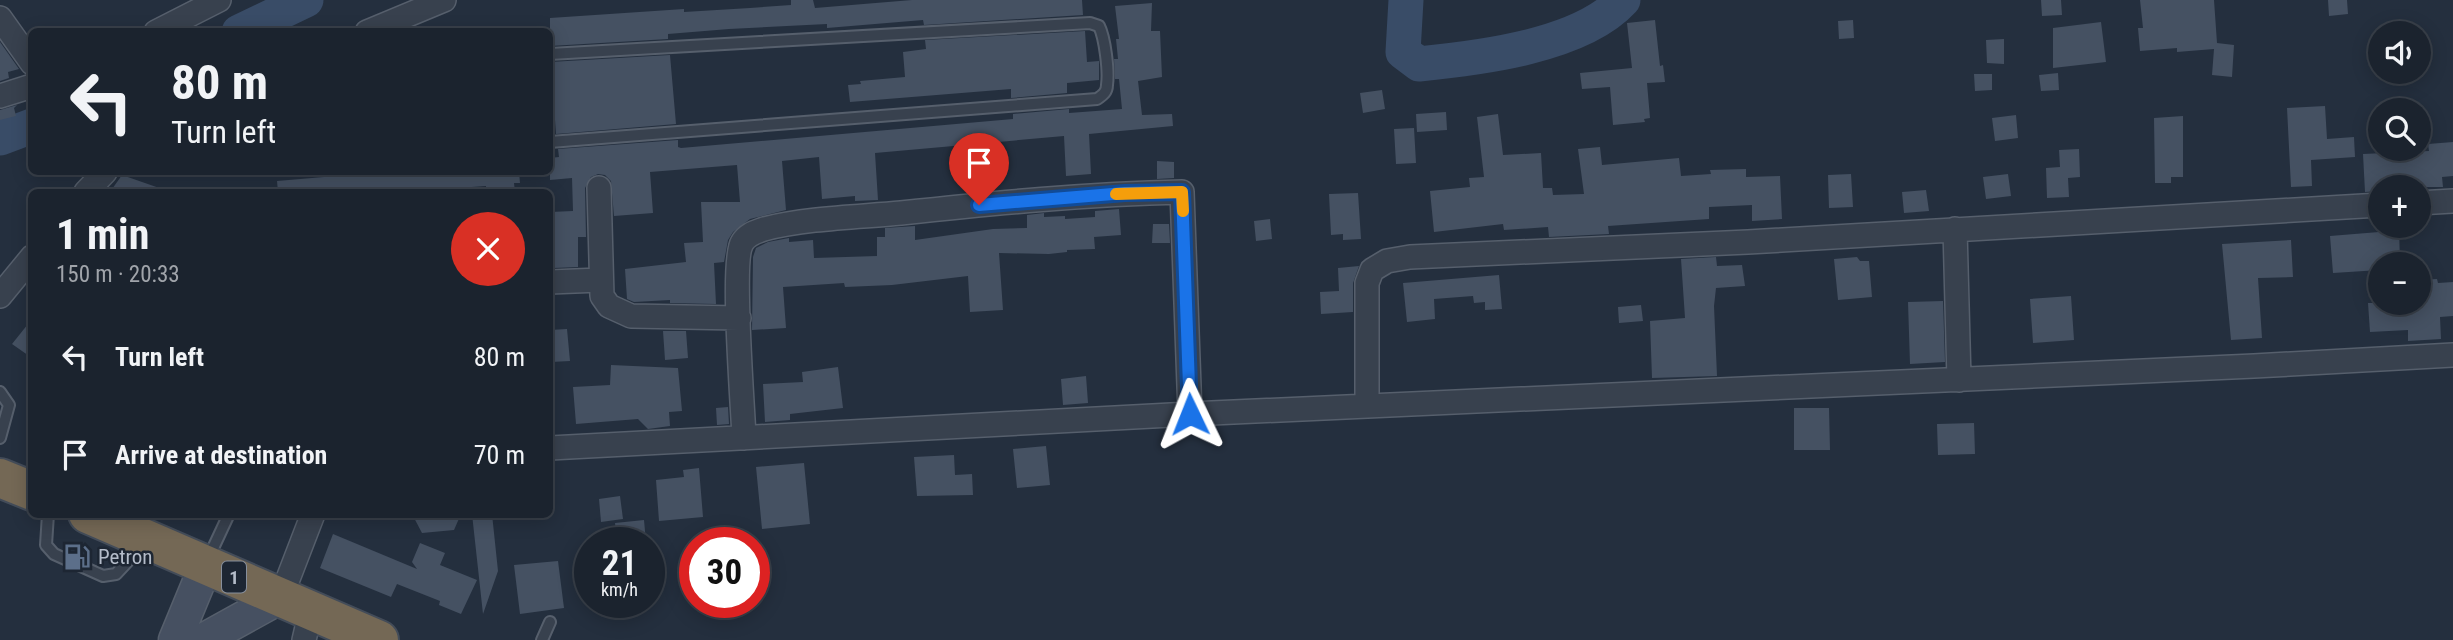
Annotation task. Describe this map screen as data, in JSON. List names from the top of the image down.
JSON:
{
  "streets": {
    "highway": ["1"]
  },
  "places": {
    "fuel station": ["Petron"]
  },
  "page": {
    "map_buttons": ["+", "−"],
    "turn": ["80 m", "Turn left"],
    "heading": ["1 min", "150 m · 20:33"],
    "list": [
      {
        "name": "Turn left",
        "value": "80 m"
      },
      {
        "name": "Arrive at destination",
        "value": "70 m"
      }
    ],
    "speed": "21 km/h",
    "limit": "30"
  }
}
